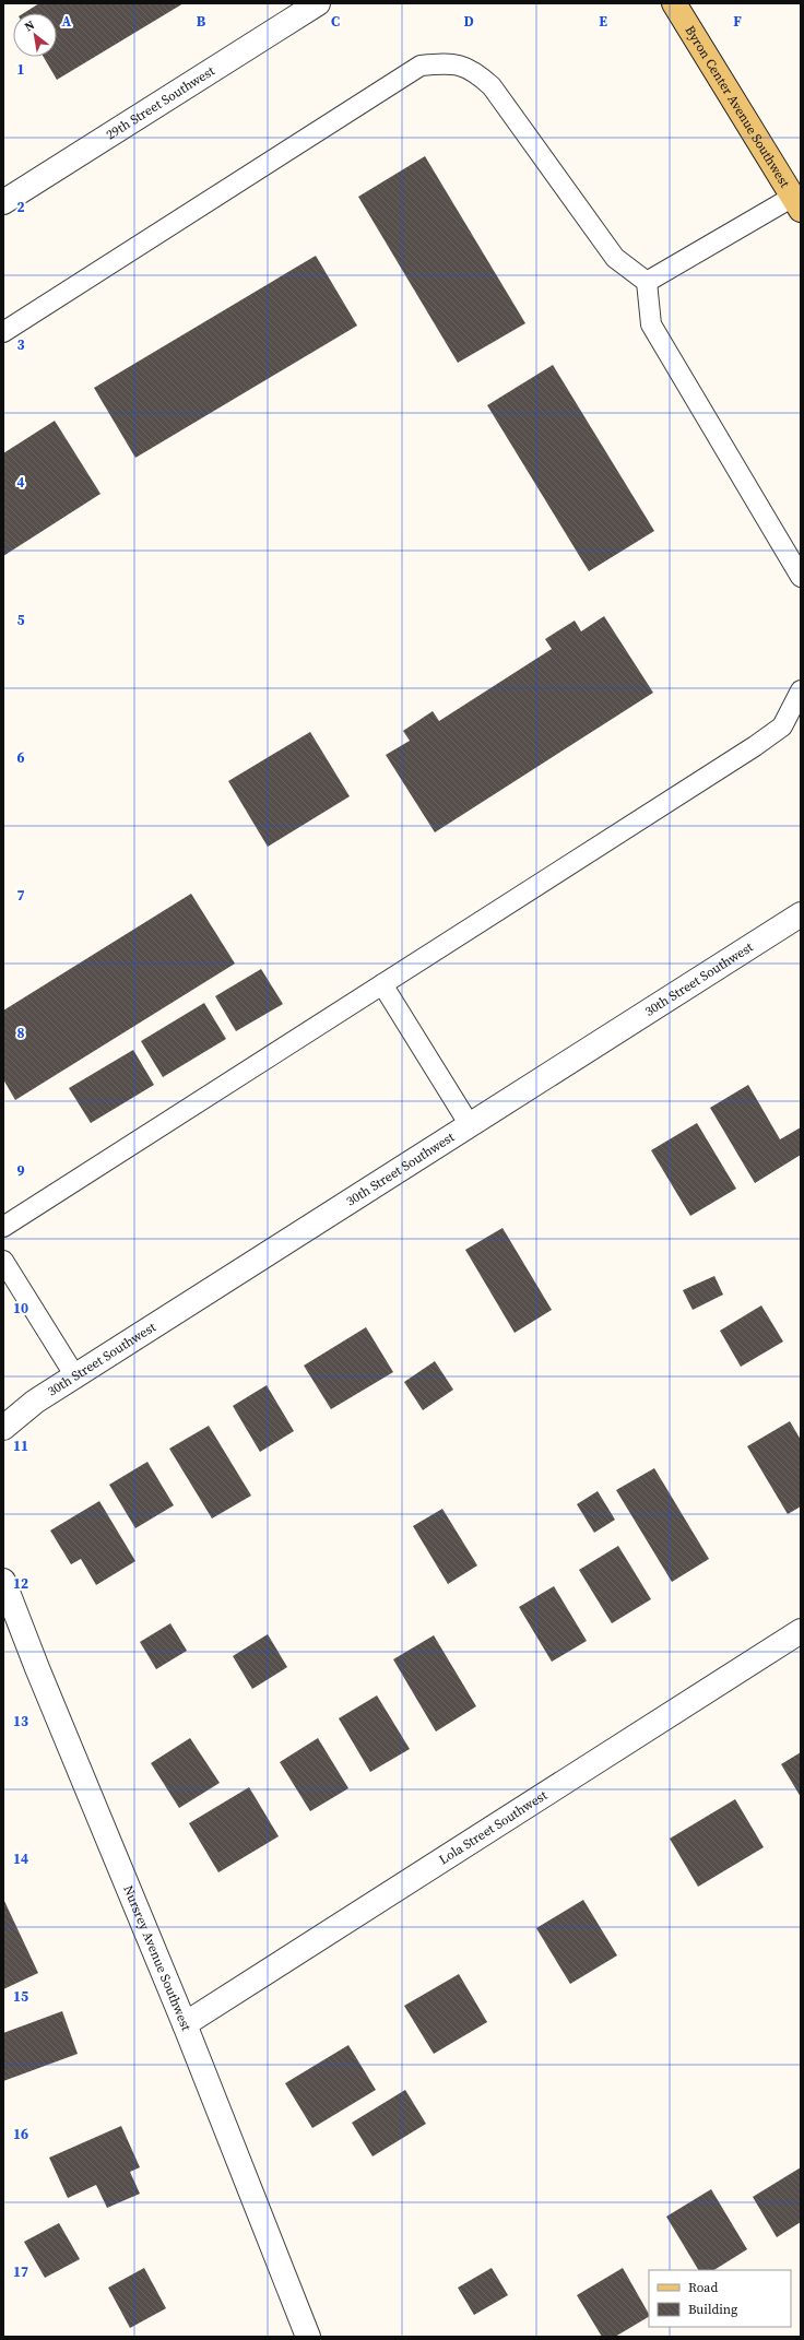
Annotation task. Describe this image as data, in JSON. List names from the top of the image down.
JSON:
{
  "streets": {
    "main road": ["Byron Center Avenue Southwest"],
    "street": [
      "29th Street Southwest",
      "30th Street Southwest",
      "Lola Street Southwest",
      "Nursrey Avenue Southwest"
    ]
  },
  "crossings": [
    ["Lola Street Southwest", "Nursrey Avenue Southwest"]
  ],
  "legend": ["Road", "Building"],
  "north": "top left",
  "grid": {
    "columns": [
      "A",
      "B",
      "C",
      "D",
      "E",
      "F"
    ],
    "rows": [
      "1",
      "2",
      "3",
      "4",
      "5",
      "6",
      "7",
      "8",
      "9",
      "10",
      "11",
      "12",
      "13",
      "14",
      "15",
      "16",
      "17"
    ]
  }
}
